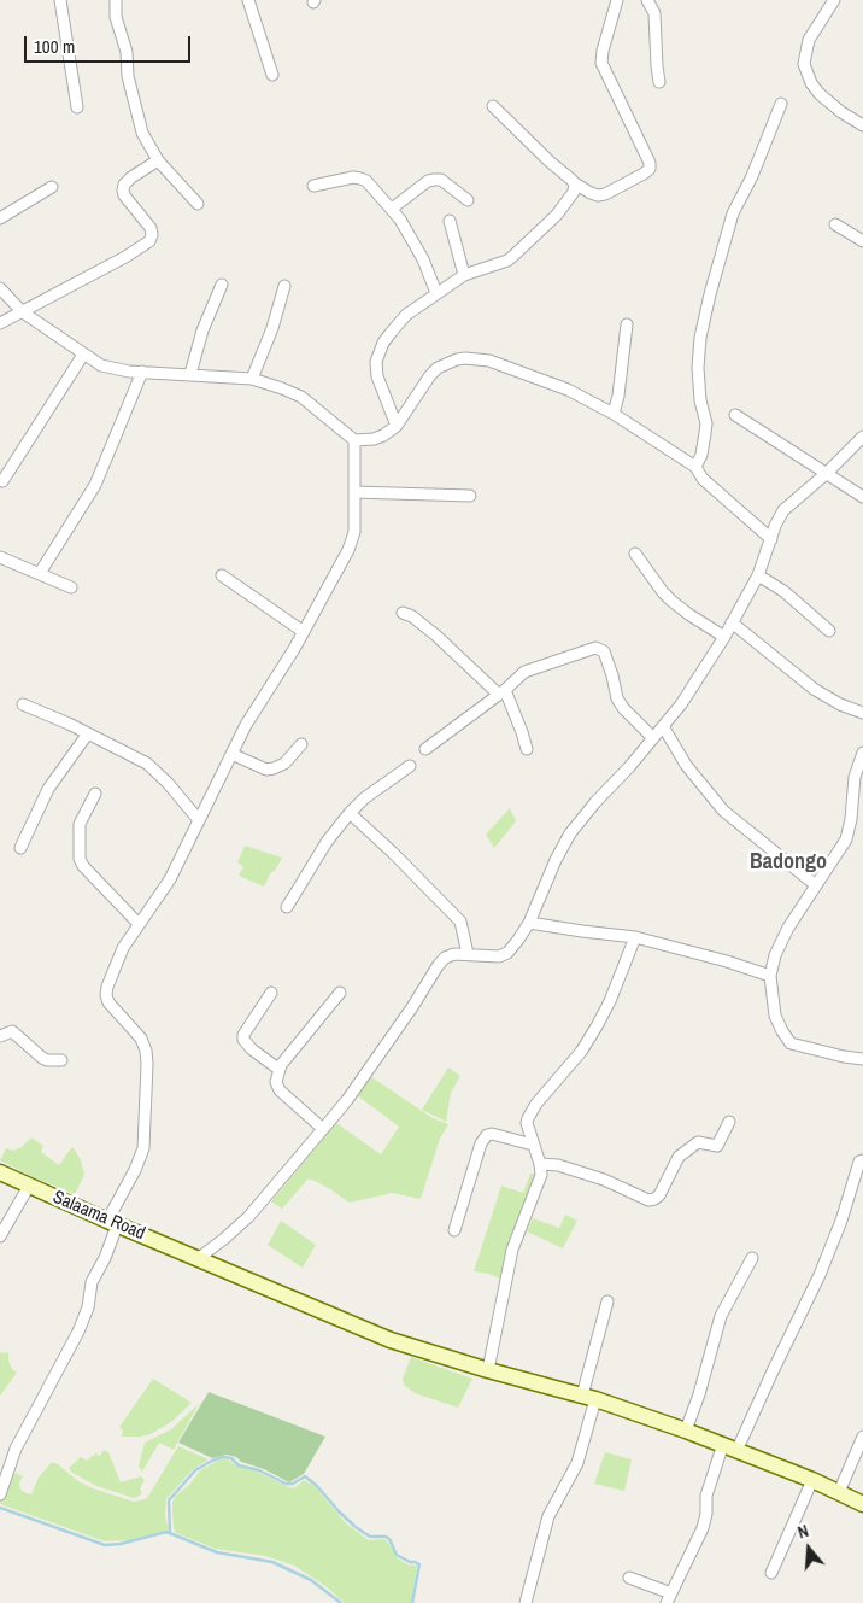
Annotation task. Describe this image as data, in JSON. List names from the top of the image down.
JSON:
{
  "streets": {
    "main road": ["Salaama Road"]
  },
  "districts": ["Badongo"],
  "scale_bar": "100 m",
  "north": "top"
}
